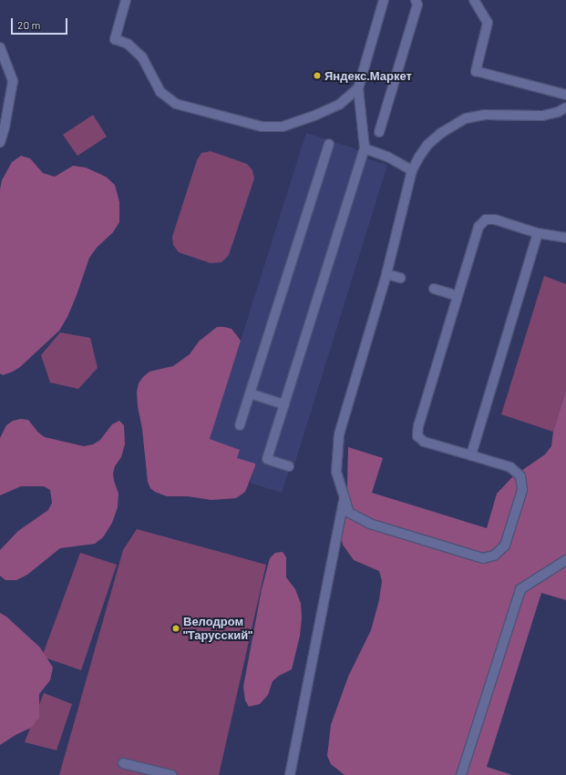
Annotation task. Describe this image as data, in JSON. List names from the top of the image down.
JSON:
{
  "places": ["Яндекс.Маркет", "Велодром \"Тарусский\""],
  "scale_bar": "20 m"
}
